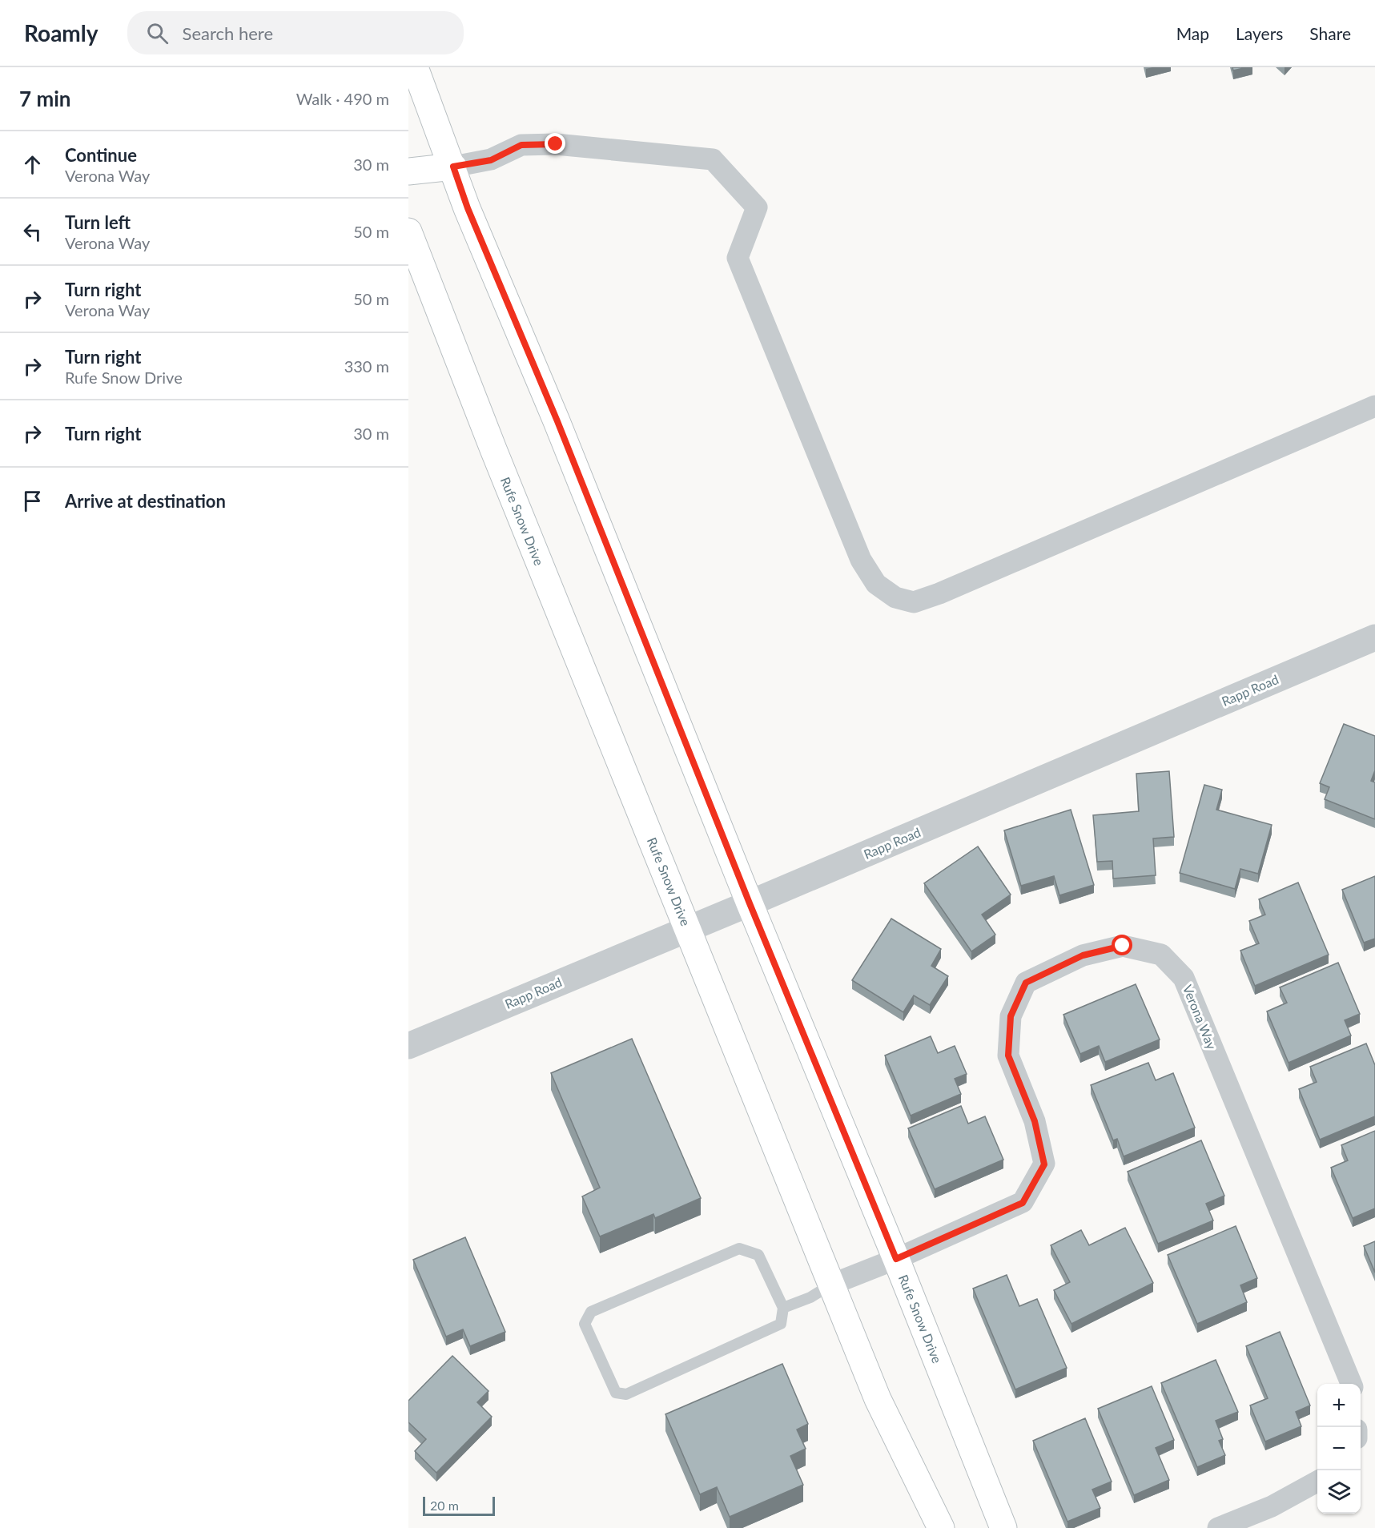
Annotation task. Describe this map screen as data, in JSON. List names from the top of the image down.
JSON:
{
  "streets": {
    "main road": ["Rufe Snow Drive"],
    "street": ["Rapp Road", "Verona Way"]
  },
  "crossings": [
    ["Rufe Snow Drive", "Rapp Road"],
    ["Rufe Snow Drive", "Verona Way"]
  ],
  "scale_bar": "20 m",
  "page": {
    "header": "Roamly",
    "search": "Search here",
    "nav": ["Map", "Layers", "Share"],
    "heading": ["7 min", "Walk · 490 m"],
    "list": [
      ["Continue", "Verona Way", "30 m"],
      ["Turn left", "Verona Way", "50 m"],
      ["Turn right", "Verona Way", "50 m"],
      ["Turn right", "Rufe Snow Drive", "330 m"],
      ["Turn right", "30 m"],
      "Arrive at destination"
    ],
    "map_buttons": ["+", "−"],
    "scale": "20 m"
  }
}
